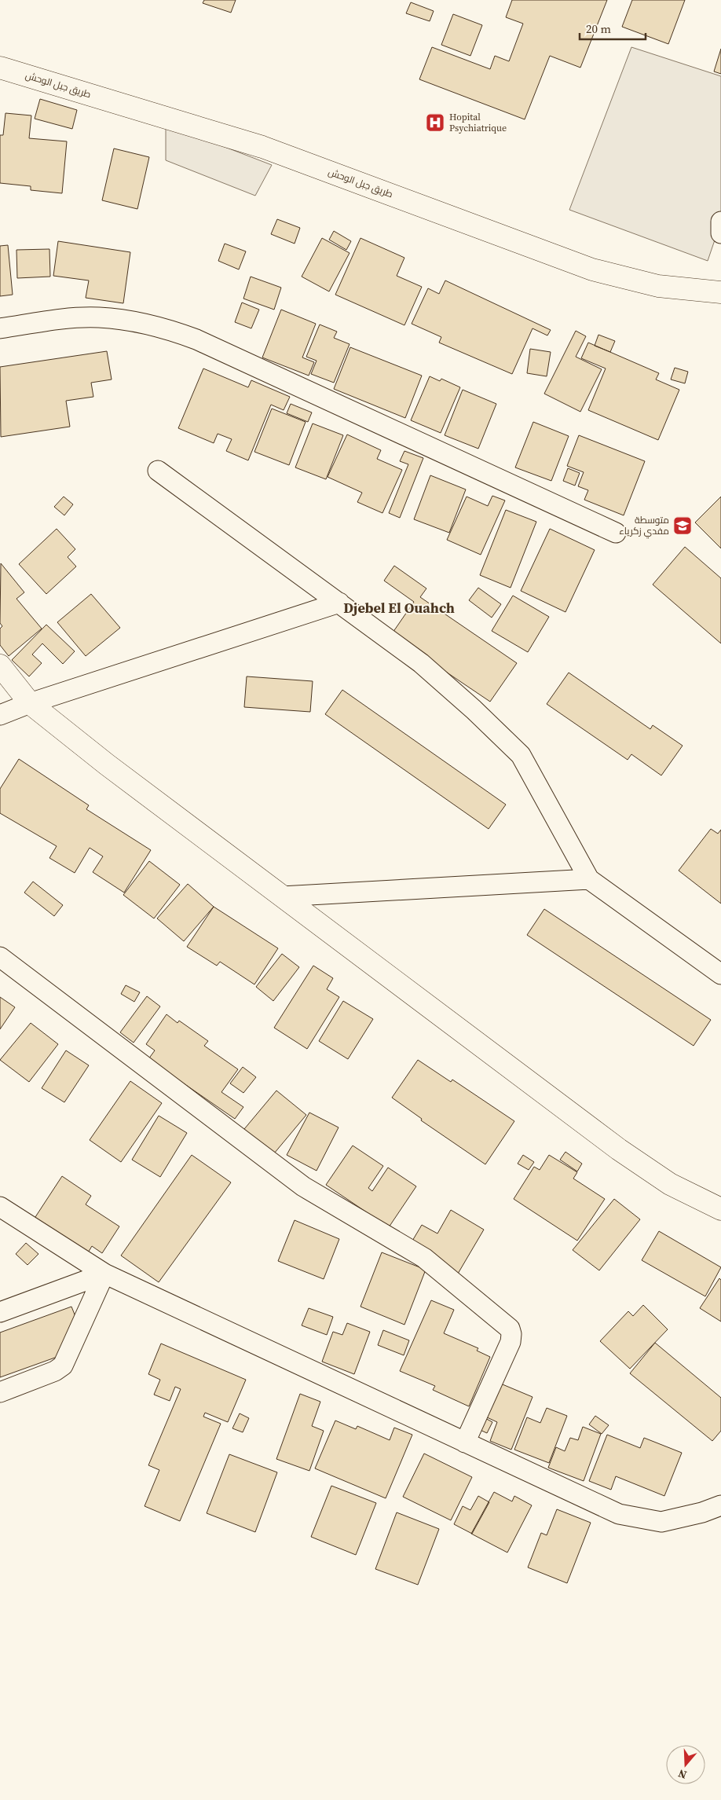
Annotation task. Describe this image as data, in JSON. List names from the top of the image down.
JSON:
{
  "streets": {
    "street": ["طريق جبل الوحش"]
  },
  "districts": ["Djebel El Ouahch"],
  "places": {
    "hospital": ["Hopital Psychiatrique"],
    "school or university": ["متوسطة مفدي زكرياء"]
  },
  "scale_bar": "20 m",
  "north": "bottom"
}
